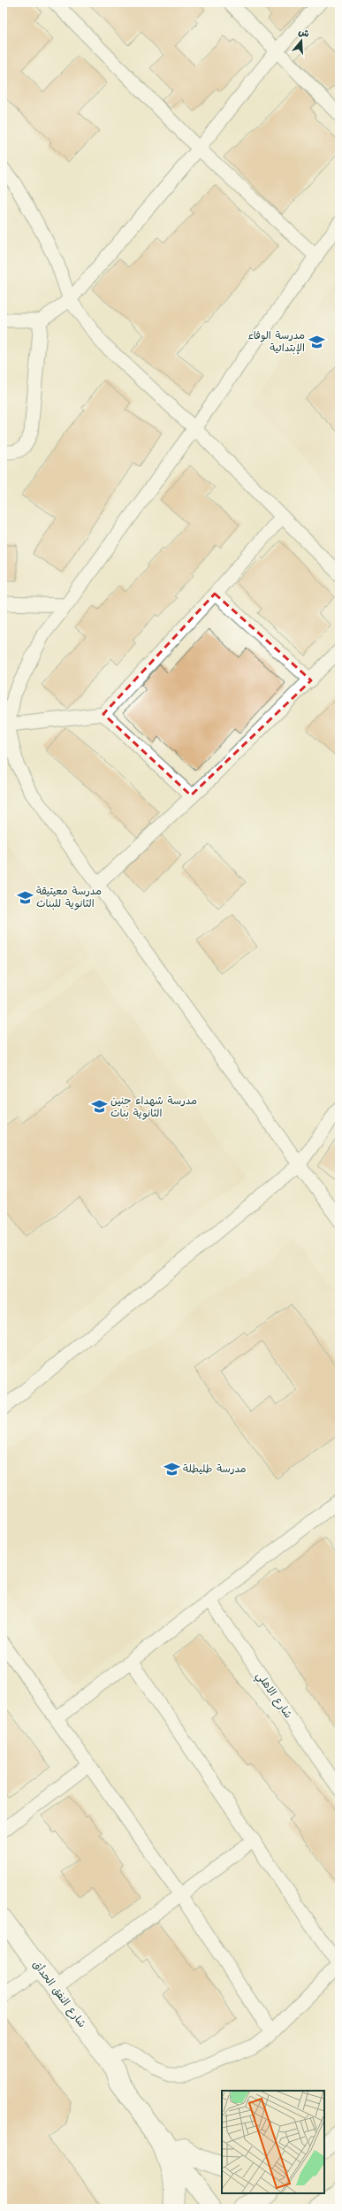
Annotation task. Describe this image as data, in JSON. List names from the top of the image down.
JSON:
{
  "streets": {
    "main road": ["شارع النفق الحدأق"],
    "street": ["شارع الاهلي"]
  },
  "places": {
    "school or university": [
      "مدرسة الوفاء الإبتدائية",
      "مدرسة معيتيقة الثانوية للبنات",
      "مدرسة شهداء جنين الثانوية بنات",
      "مدرسة طليطلة"
    ]
  },
  "north": "top"
}
